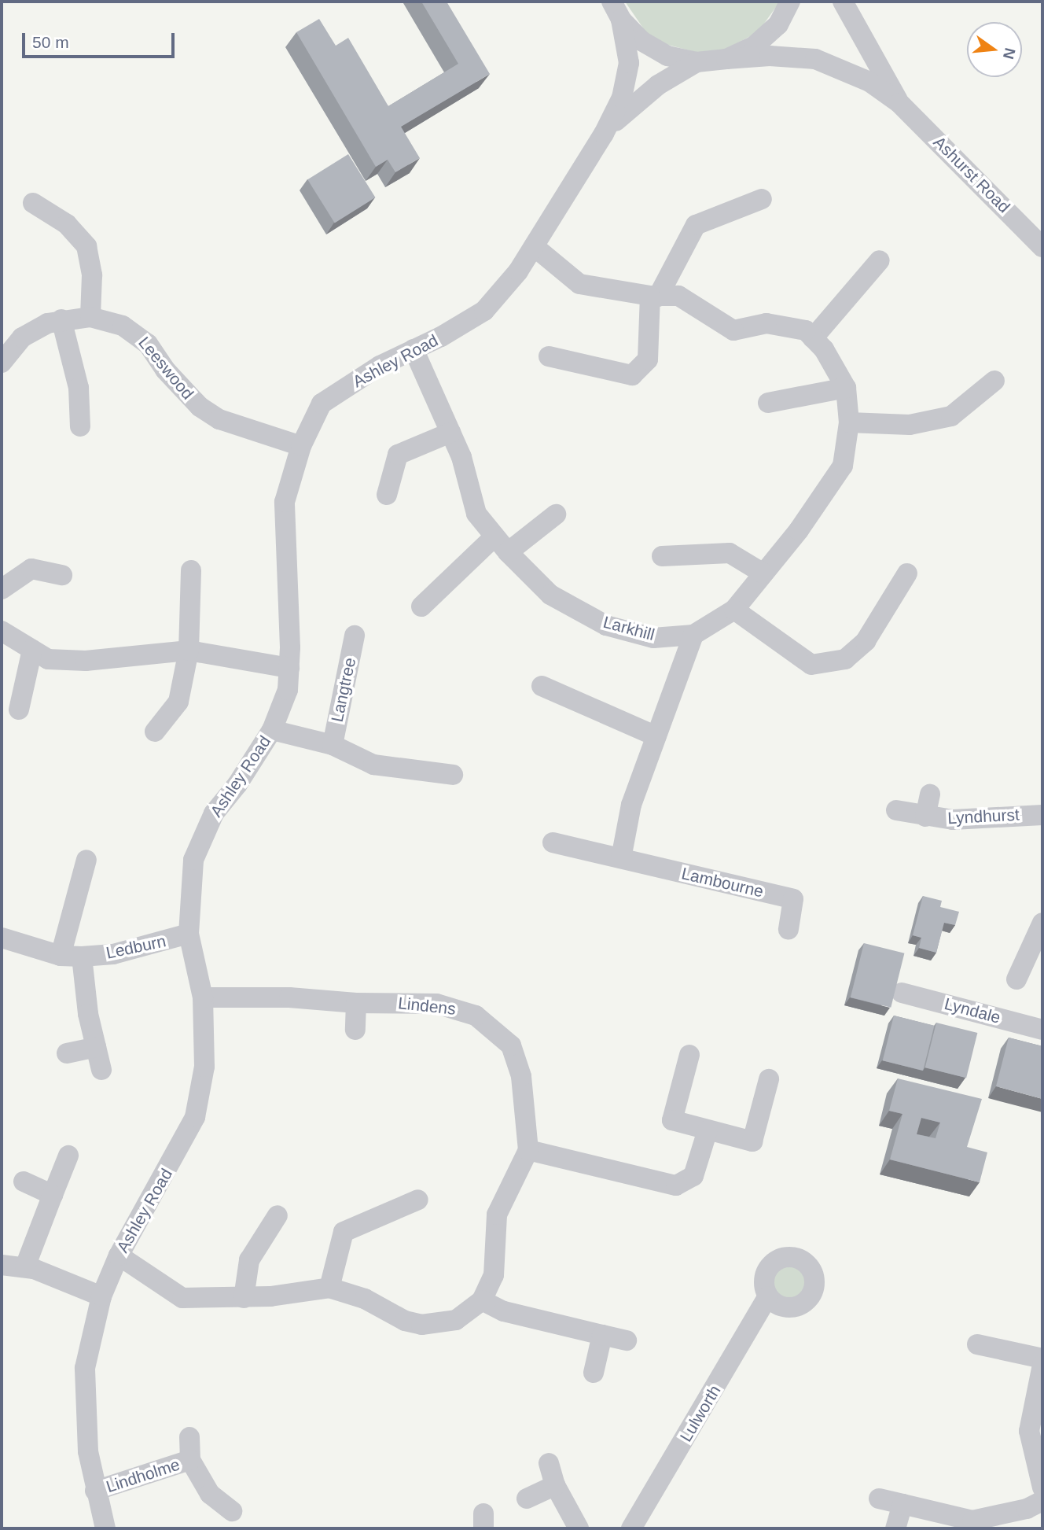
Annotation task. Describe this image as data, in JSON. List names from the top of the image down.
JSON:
{
  "streets": {
    "street": [
      "Ashurst Road",
      "Ashley Road",
      "Leeswood",
      "Larkhill",
      "Langtree",
      "Lyndhurst",
      "Lambourne",
      "Ledburn",
      "Lindens",
      "Lyndale",
      "Lulworth",
      "Lindholme"
    ]
  },
  "crossings": [
    ["Ashurst Road", "Ashley Road"],
    ["Ashley Road", "Leeswood"],
    ["Ashley Road", "Larkhill"],
    ["Ashley Road", "Ledburn"],
    ["Ashley Road", "Lindens"],
    ["Ashley Road", "Lindholme"]
  ],
  "scale_bar": "50 m",
  "north": "right"
}
